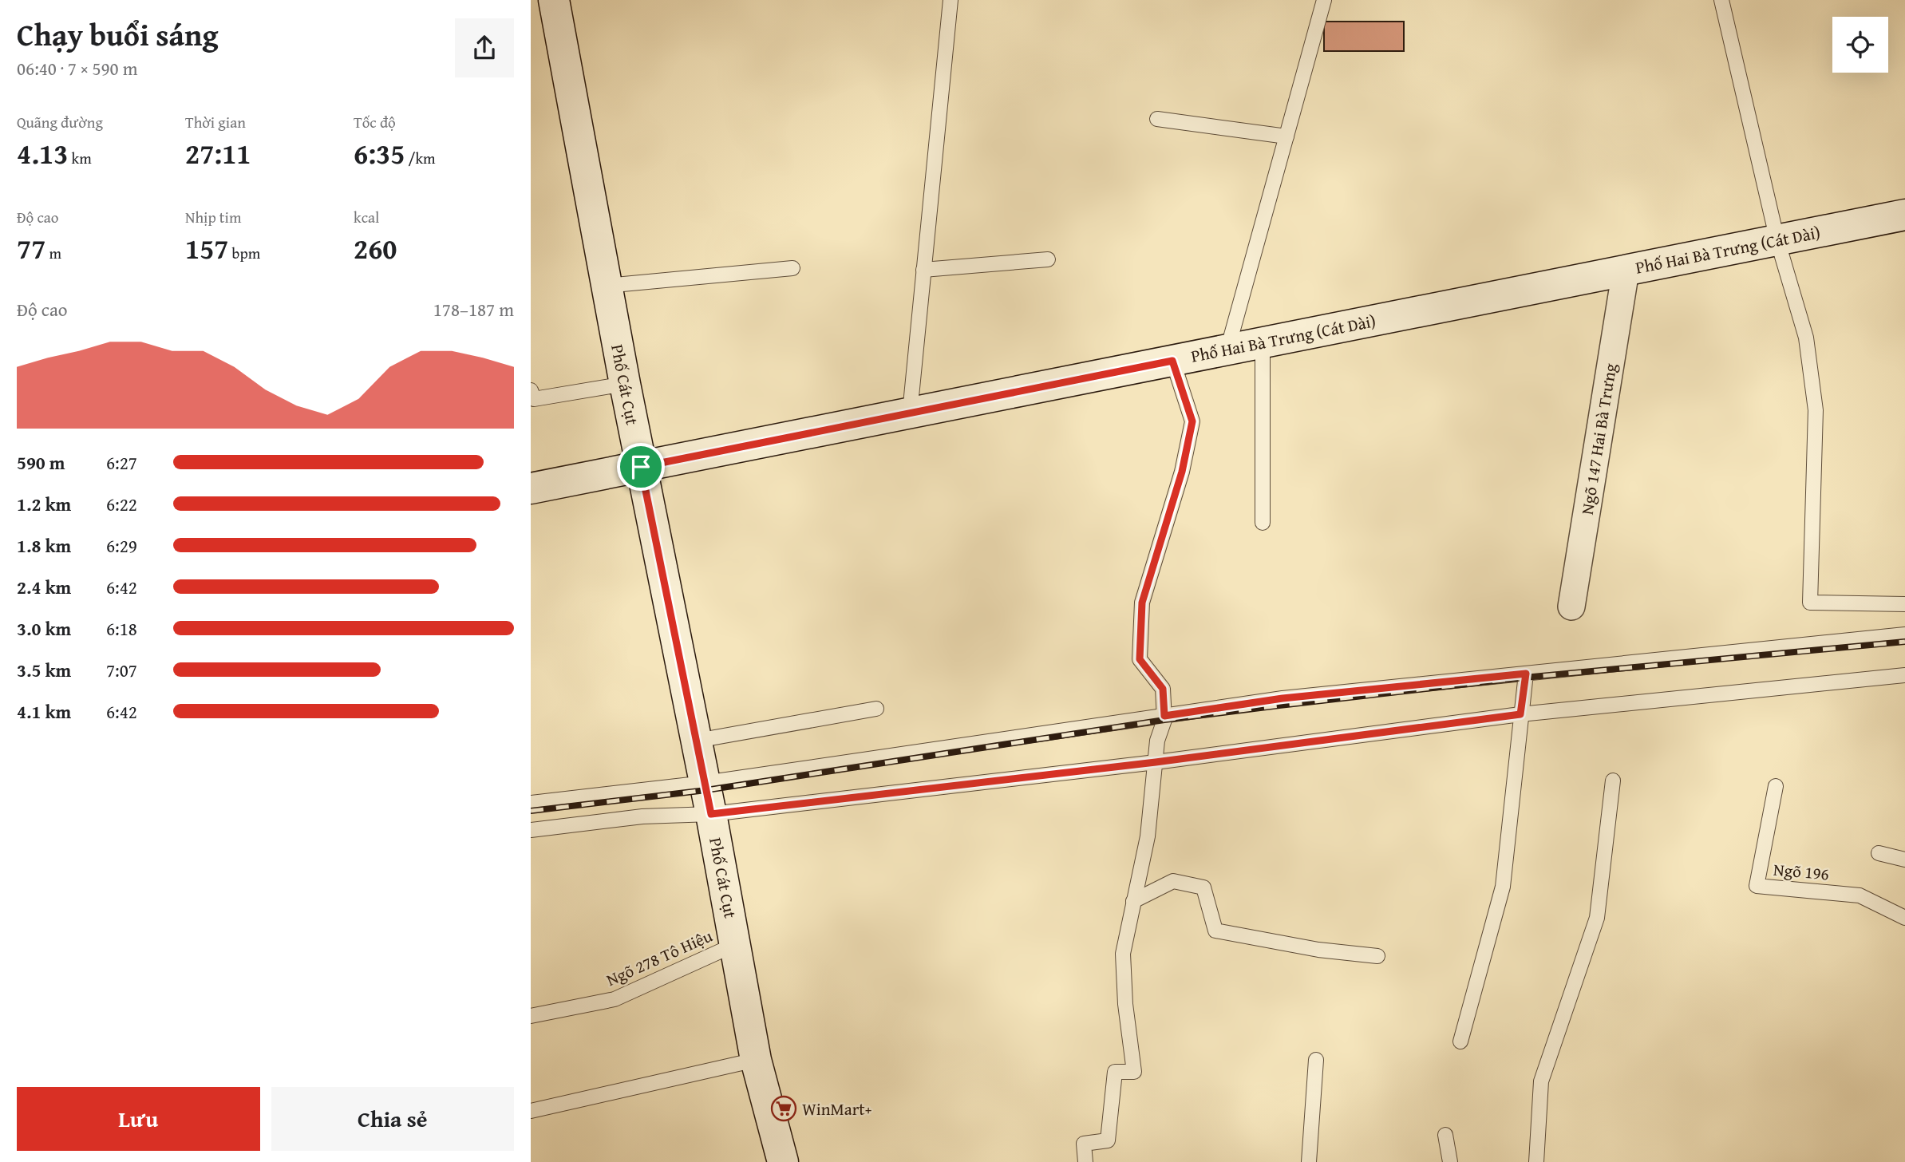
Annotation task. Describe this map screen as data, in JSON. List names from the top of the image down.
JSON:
{
  "streets": {
    "main road": ["Phố Hai Bà Trưng (Cát Dài)", "Phố Cát Cụt"],
    "street": ["Ngõ 147 Hai Bà Trưng"],
    "lane": ["Ngõ 196", "Ngõ 278 Tô Hiệu"]
  },
  "crossings": [
    ["Phố Hai Bà Trưng (Cát Dài)", "Phố Cát Cụt"],
    ["Phố Hai Bà Trưng (Cát Dài)", "Ngõ 147 Hai Bà Trưng"],
    ["Phố Cát Cụt", "Ngõ 278 Tô Hiệu"]
  ],
  "places": {
    "supermarket": ["WinMart+"]
  },
  "page": {
    "heading": ["Chạy buổi sáng", "06:40 · 7 × 590 m"],
    "stats": [
      ["Quãng đường", "4.13 km"],
      ["Thời gian", "27:11"],
      ["Tốc độ", "6:35 /km"],
      ["Độ cao", "77 m"],
      ["Nhịp tim", "157 bpm"],
      ["kcal", "260"]
    ],
    "chart": ["Độ cao", "178–187 m"],
    "list": [
      {
        "name": "590 m",
        "note": "6:27"
      },
      {
        "name": "1.2 km",
        "note": "6:22"
      },
      {
        "name": "1.8 km",
        "note": "6:29"
      },
      {
        "name": "2.4 km",
        "note": "6:42"
      },
      {
        "name": "3.0 km",
        "note": "6:18"
      },
      {
        "name": "3.5 km",
        "note": "7:07"
      },
      {
        "name": "4.1 km",
        "note": "6:42"
      }
    ],
    "buttons": ["Lưu", "Chia sẻ"]
  }
}
